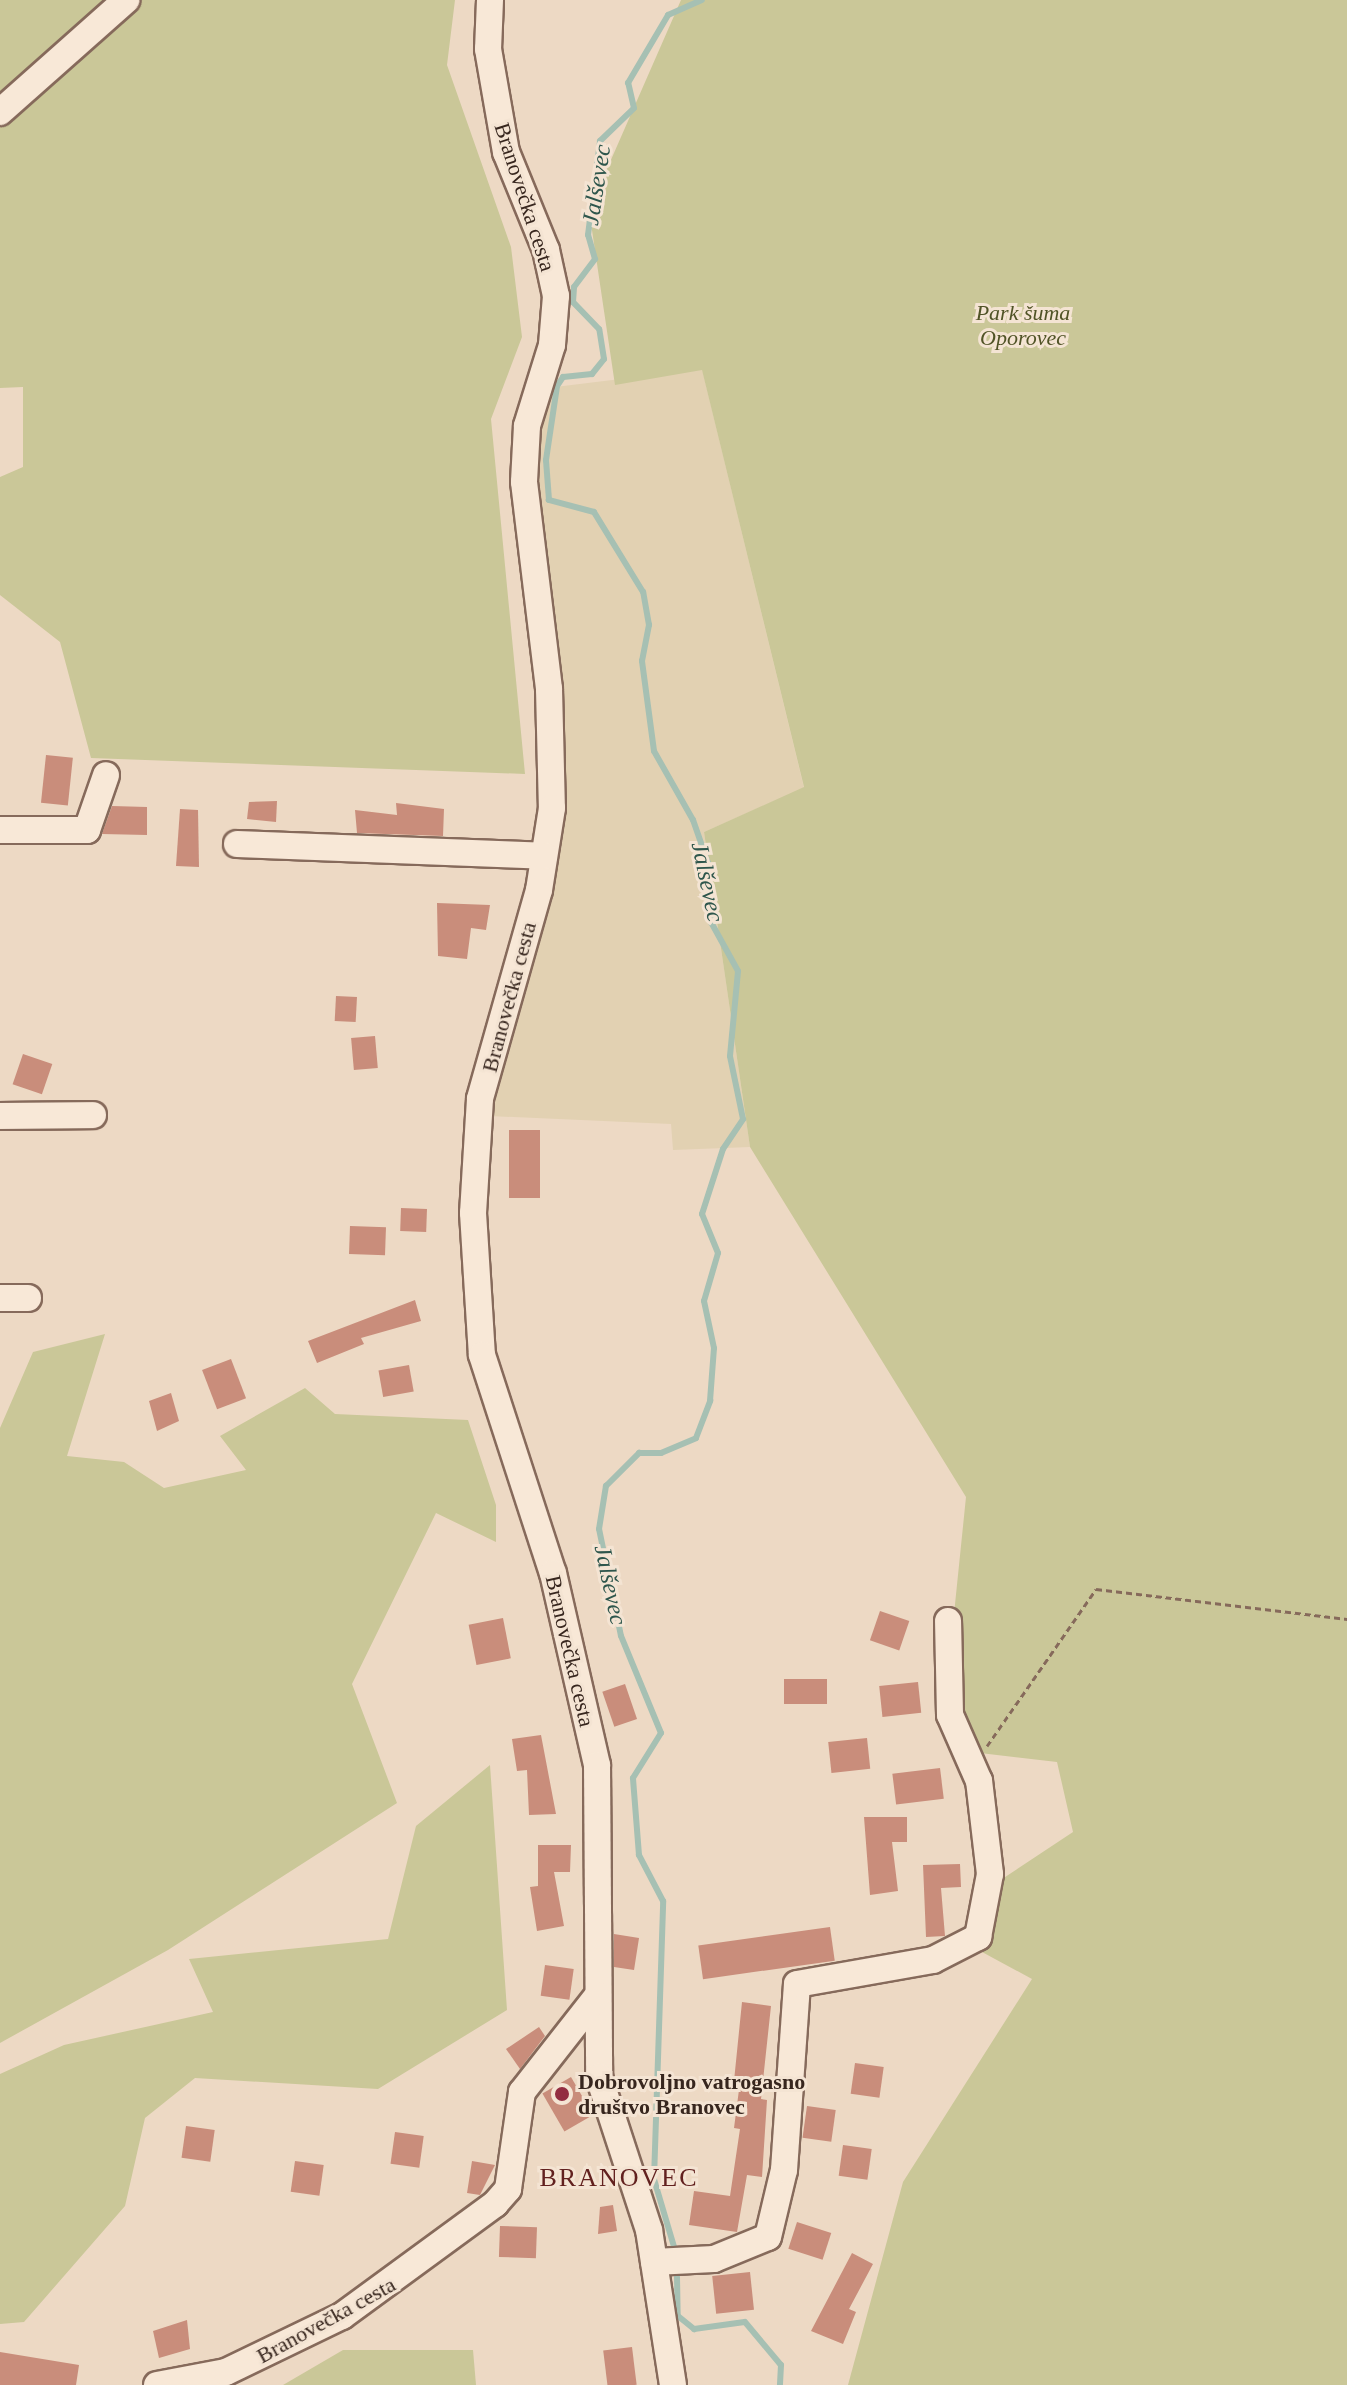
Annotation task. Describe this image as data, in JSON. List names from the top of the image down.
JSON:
{
  "streets": {
    "street": ["Branovečka cesta"]
  },
  "districts": ["BRANOVEC"],
  "water": ["Jalševec"],
  "parks": ["Park šuma Oporovec"],
  "places": ["Dobrovoljno vatrogasno društvo Branovec"]
}
